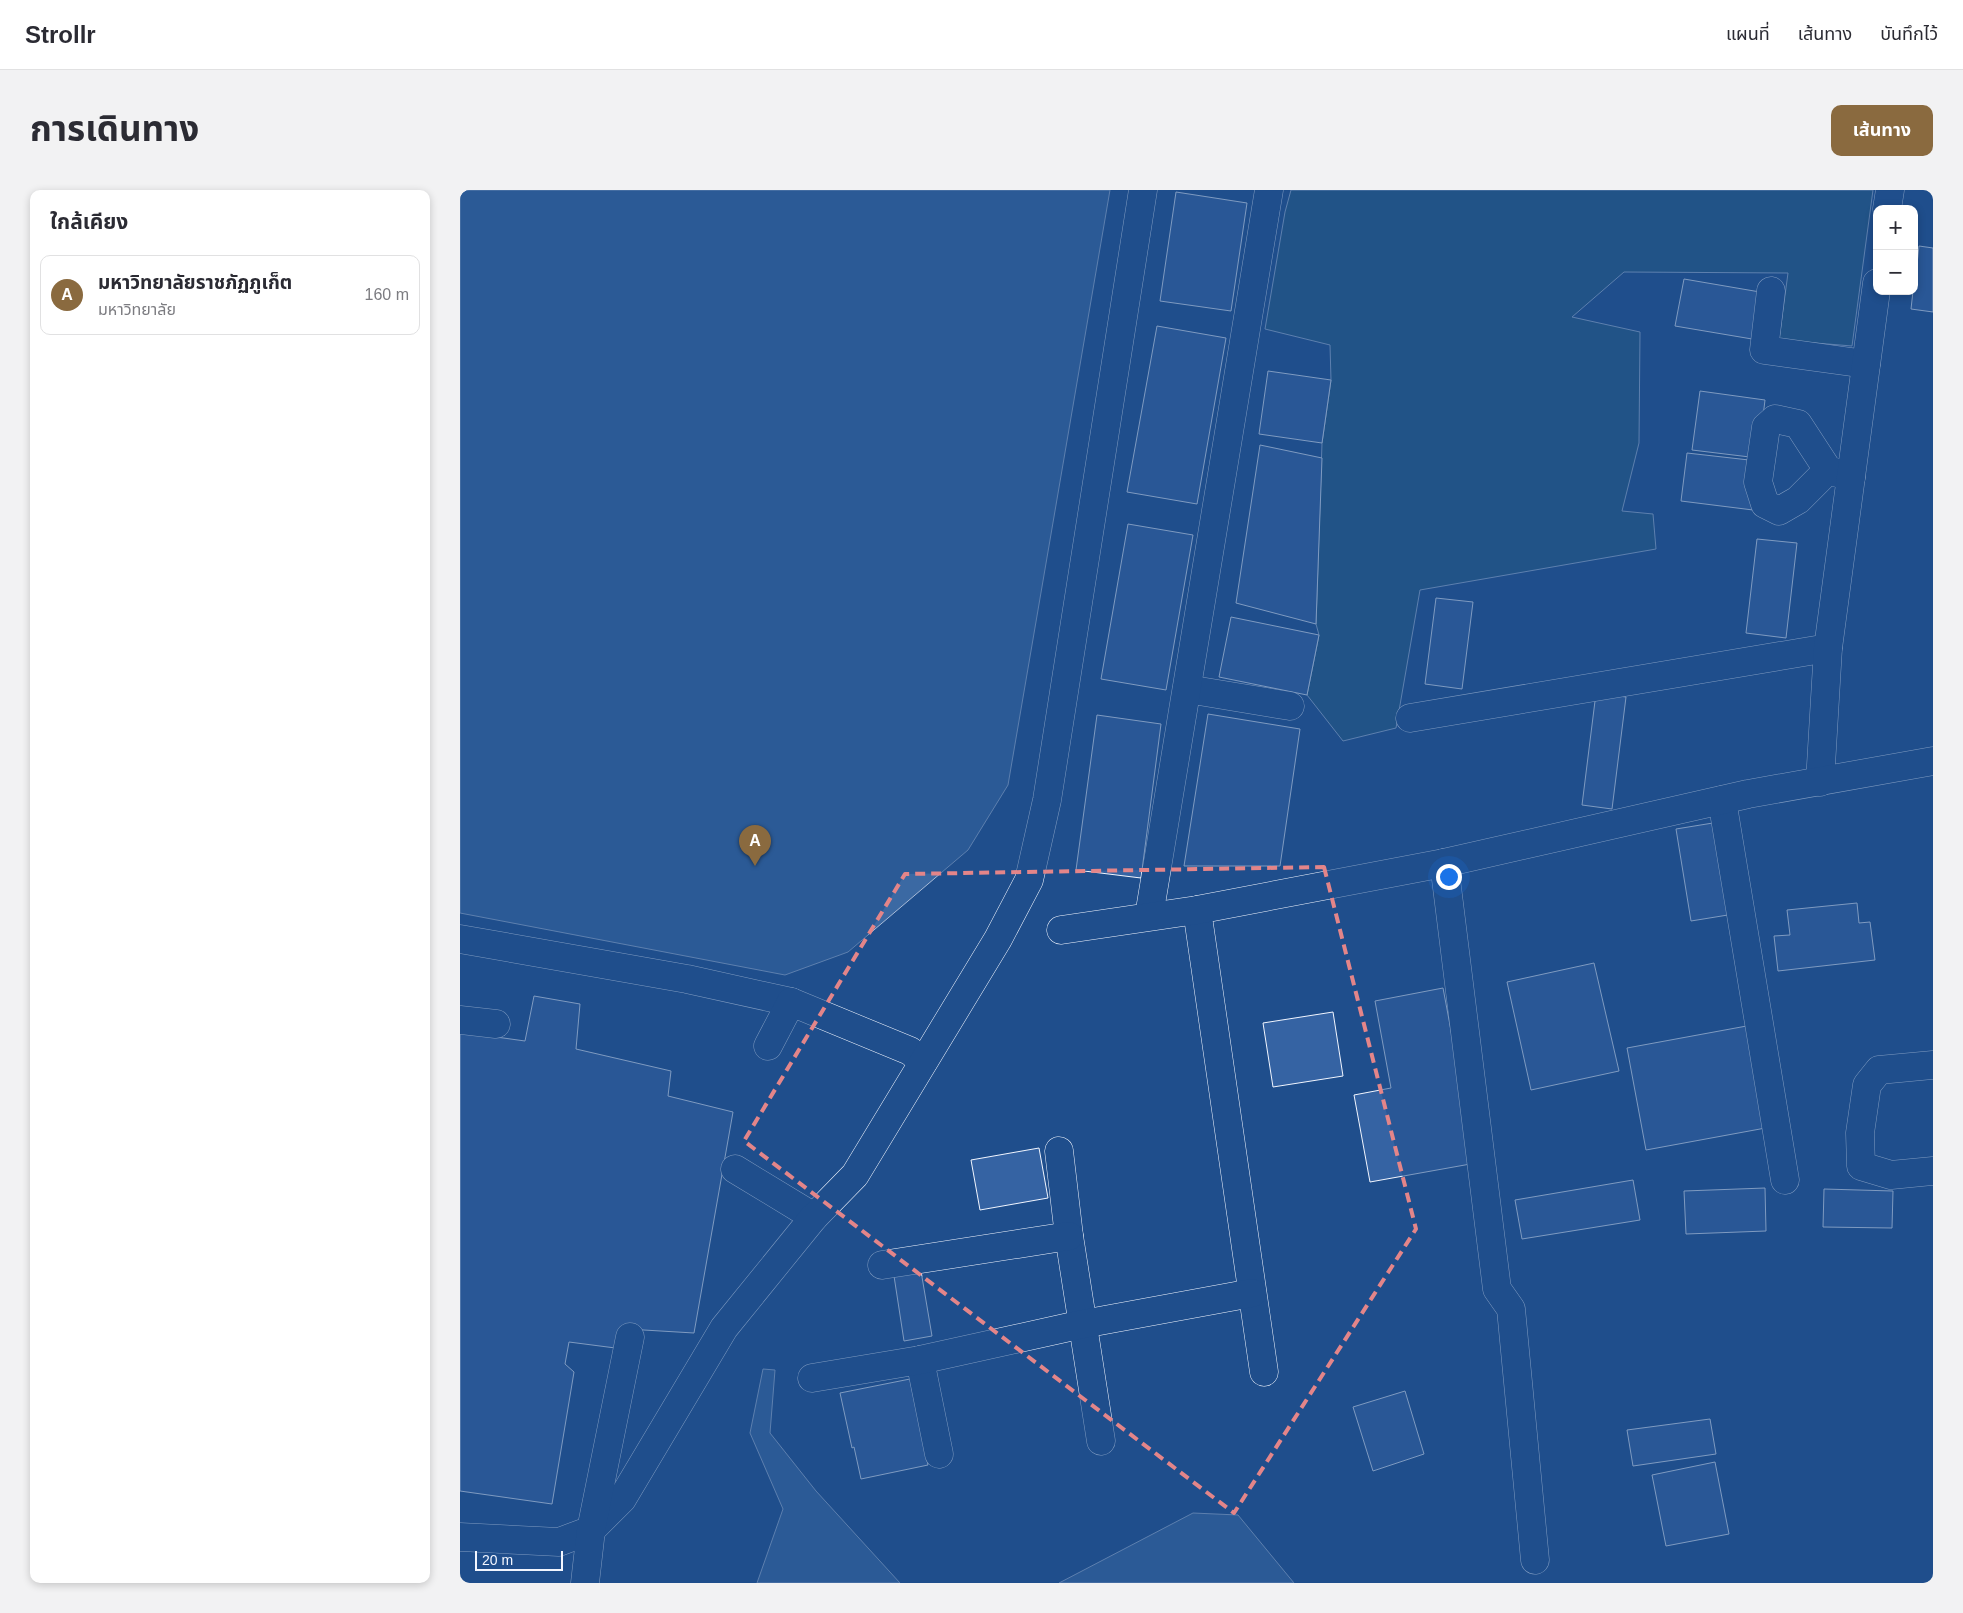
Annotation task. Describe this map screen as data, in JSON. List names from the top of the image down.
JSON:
{
  "scale_bar": "20 m",
  "page": {
    "header": "Strollr",
    "nav": ["แผนที่", "เส้นทาง", "บันทึกไว้"],
    "title": "การเดินทาง",
    "buttons": "เส้นทาง",
    "heading": "ใกล้เคียง",
    "map_buttons": ["+", "−"],
    "list": [
      {
        "mark": "A",
        "name": "มหาวิทยาลัยราชภัฏภูเก็ต",
        "note": "มหาวิทยาลัย",
        "value": "160 m"
      }
    ],
    "pins": "A",
    "scale": "20 m"
  }
}
